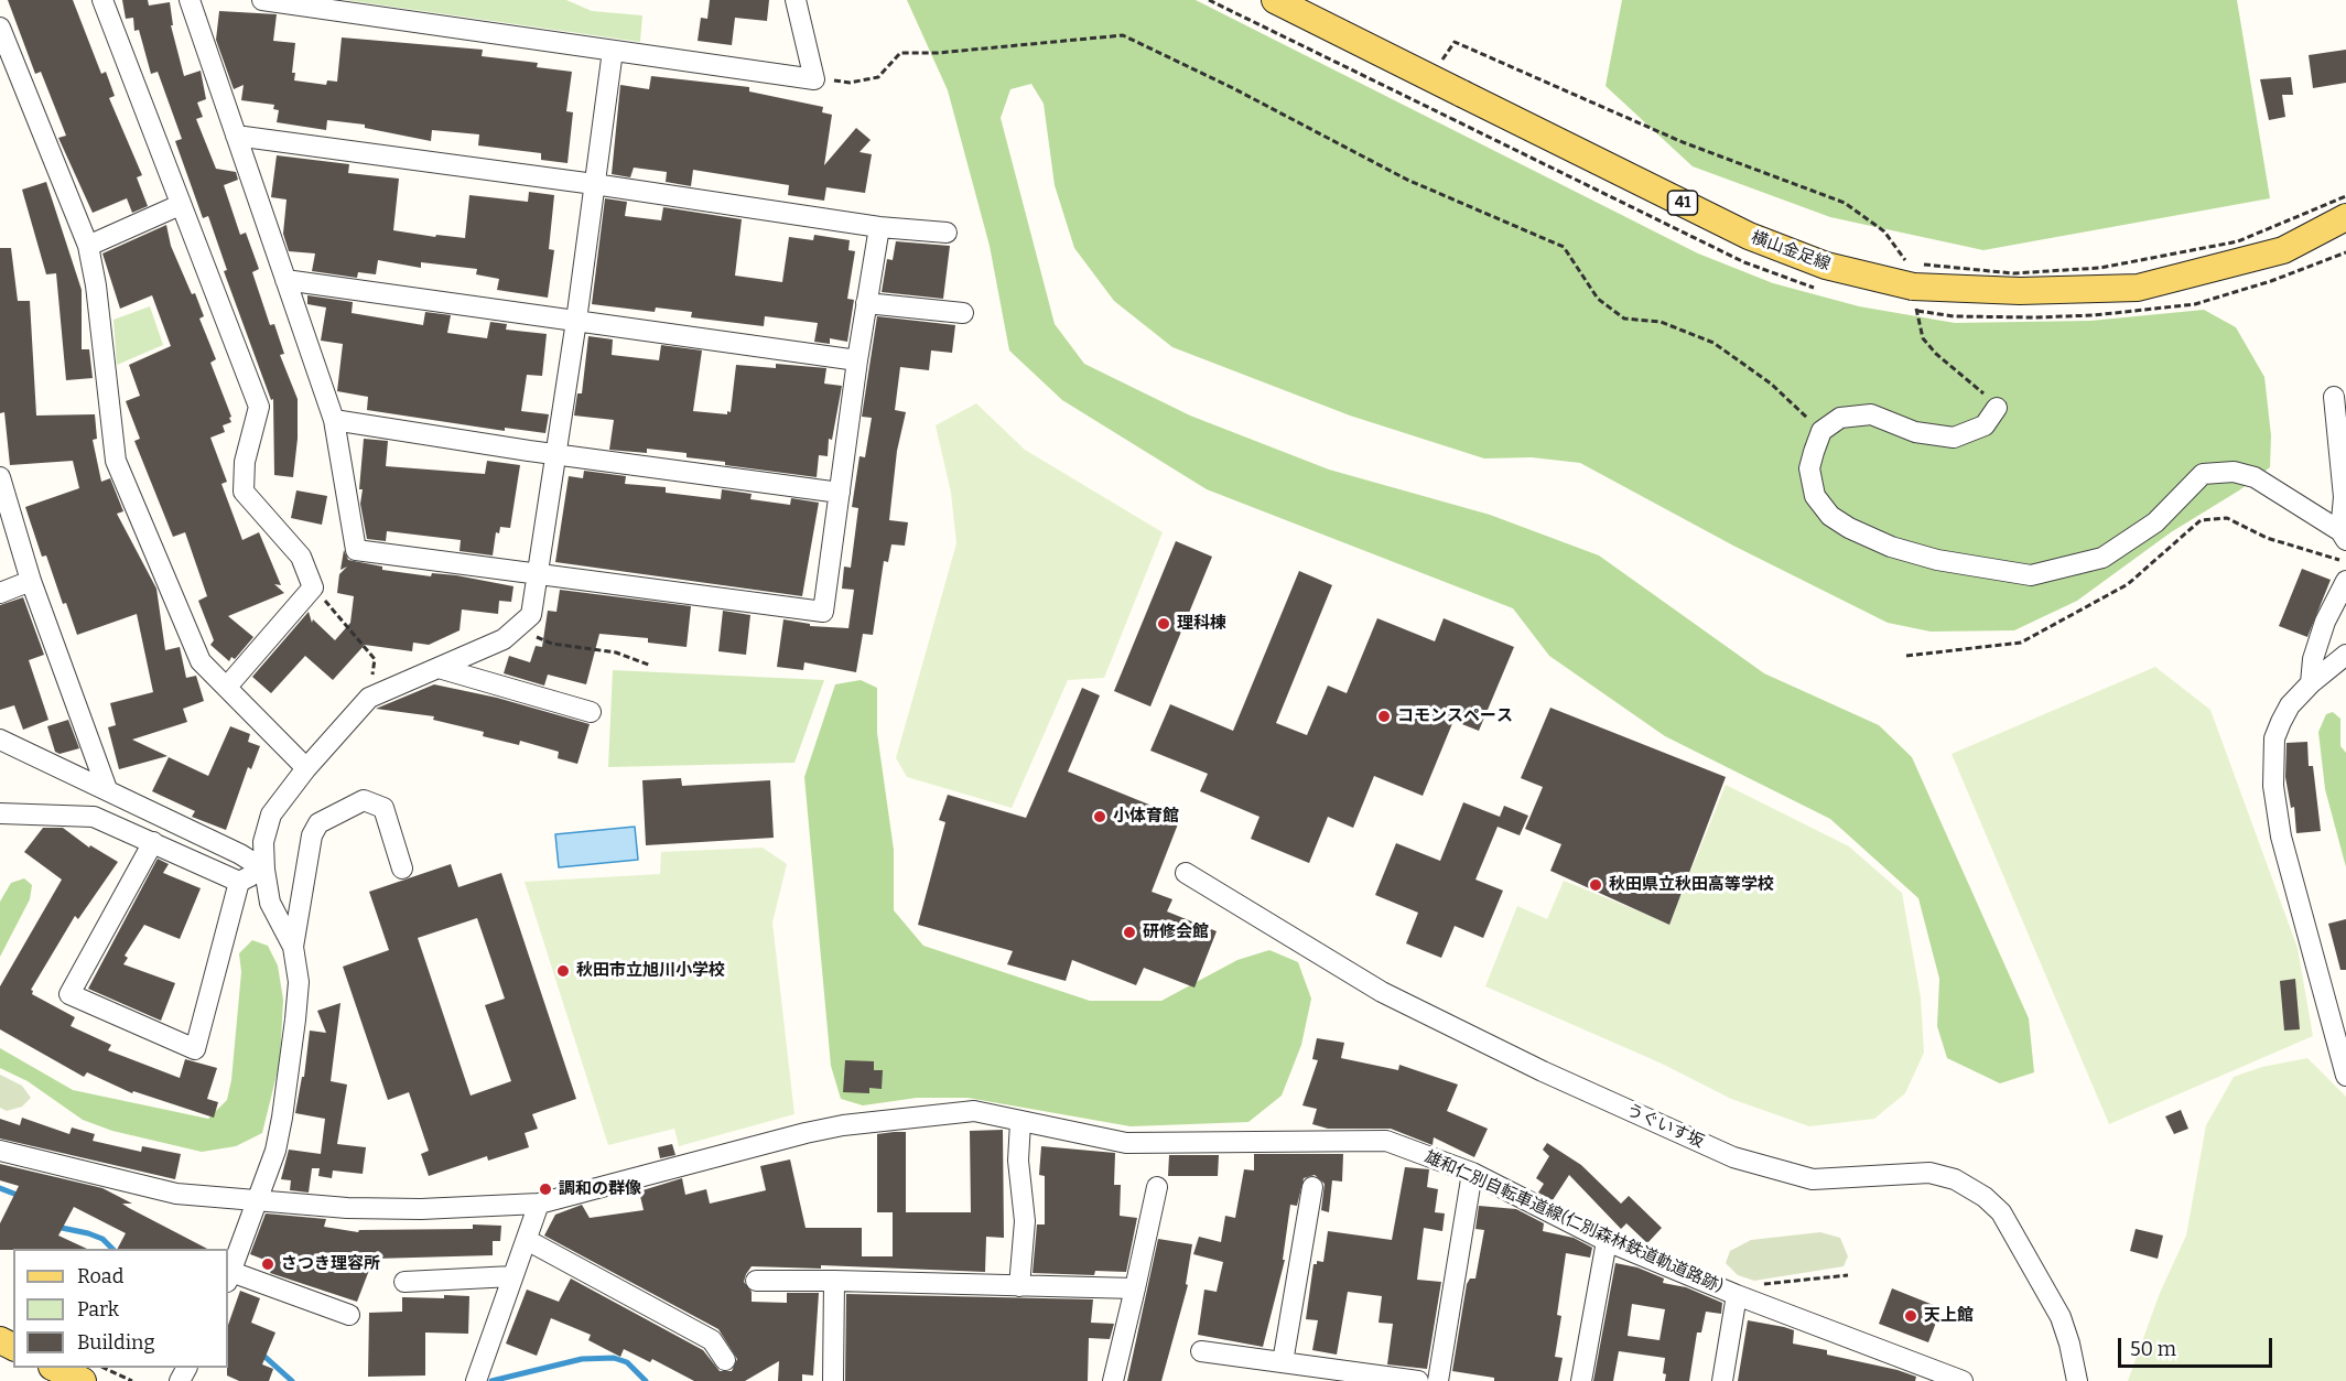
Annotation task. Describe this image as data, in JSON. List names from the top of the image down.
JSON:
{
  "streets": {
    "main road": ["41", "横山金足線"],
    "street": ["うぐいす坂", "雄和仁別自転車道線(仁別森林鉄道軌道路跡)"]
  },
  "places": [
    "理科棟",
    "コモンスペース",
    "小体育館",
    "秋田県立秋田高等学校",
    "研修会館",
    "秋田市立旭川小学校",
    "調和の群像",
    "さつき理容所",
    "天上館"
  ],
  "legend": ["Road", "Park", "Building"],
  "scale_bar": "50 m"
}
